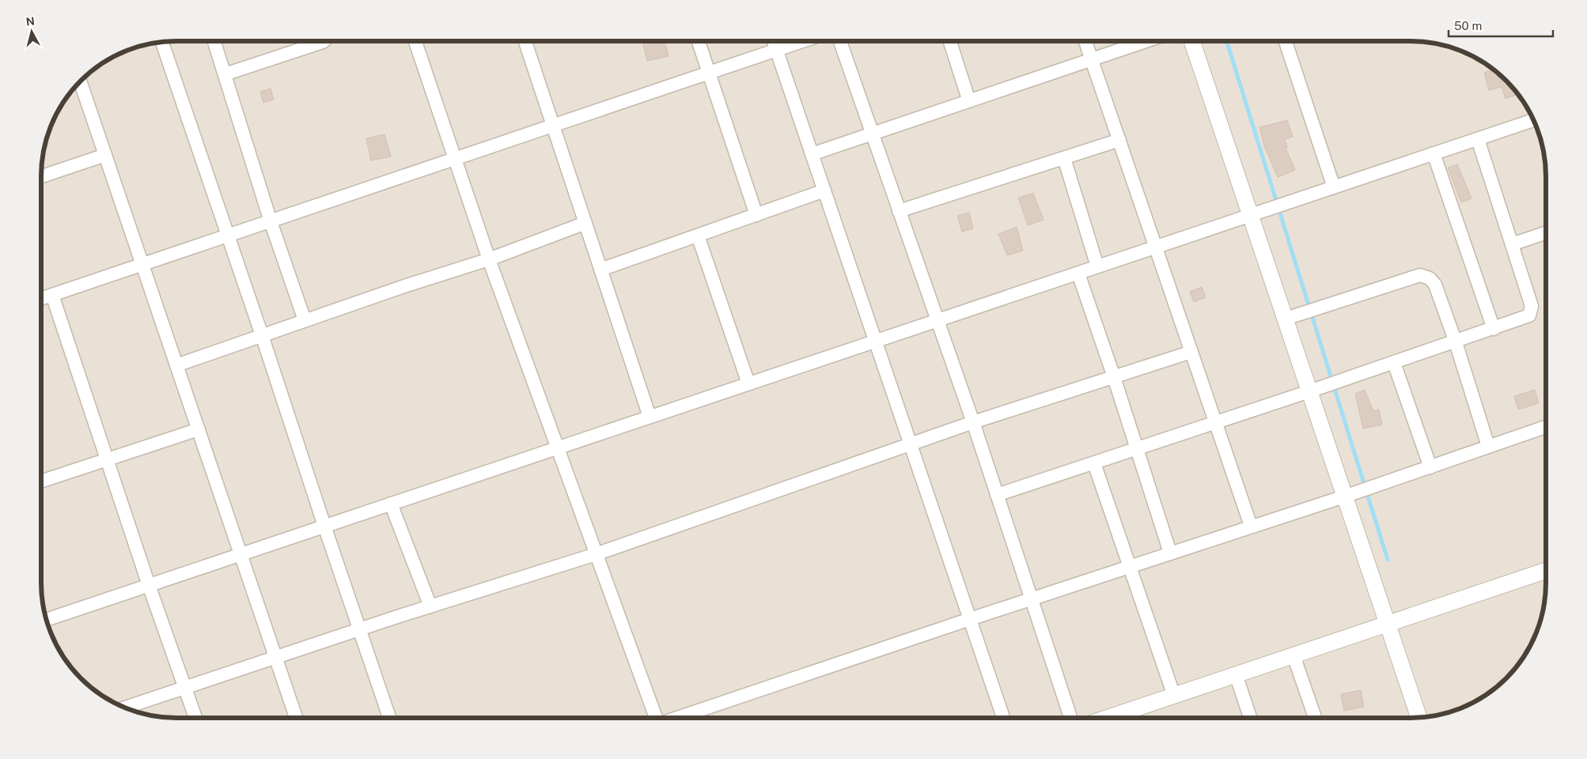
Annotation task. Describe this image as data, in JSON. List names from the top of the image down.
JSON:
{
  "scale_bar": "50 m",
  "north": "top"
}
